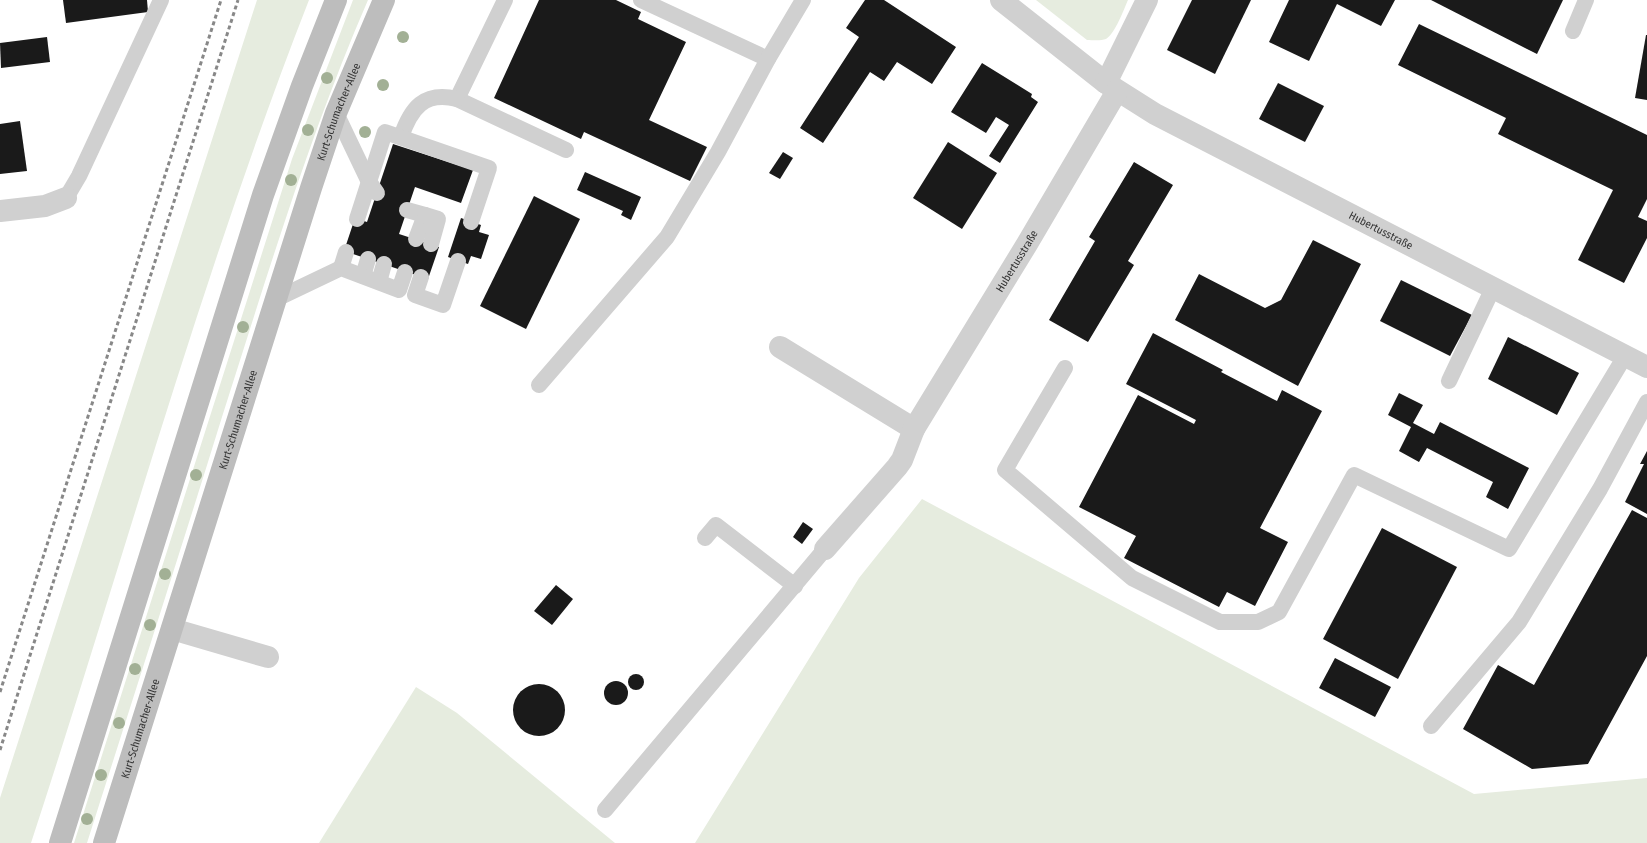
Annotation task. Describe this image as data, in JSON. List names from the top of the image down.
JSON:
{
  "streets": {
    "main road": ["Kurt-Schumacher-Allee"],
    "street": ["Hubertusstraße"]
  }
}
